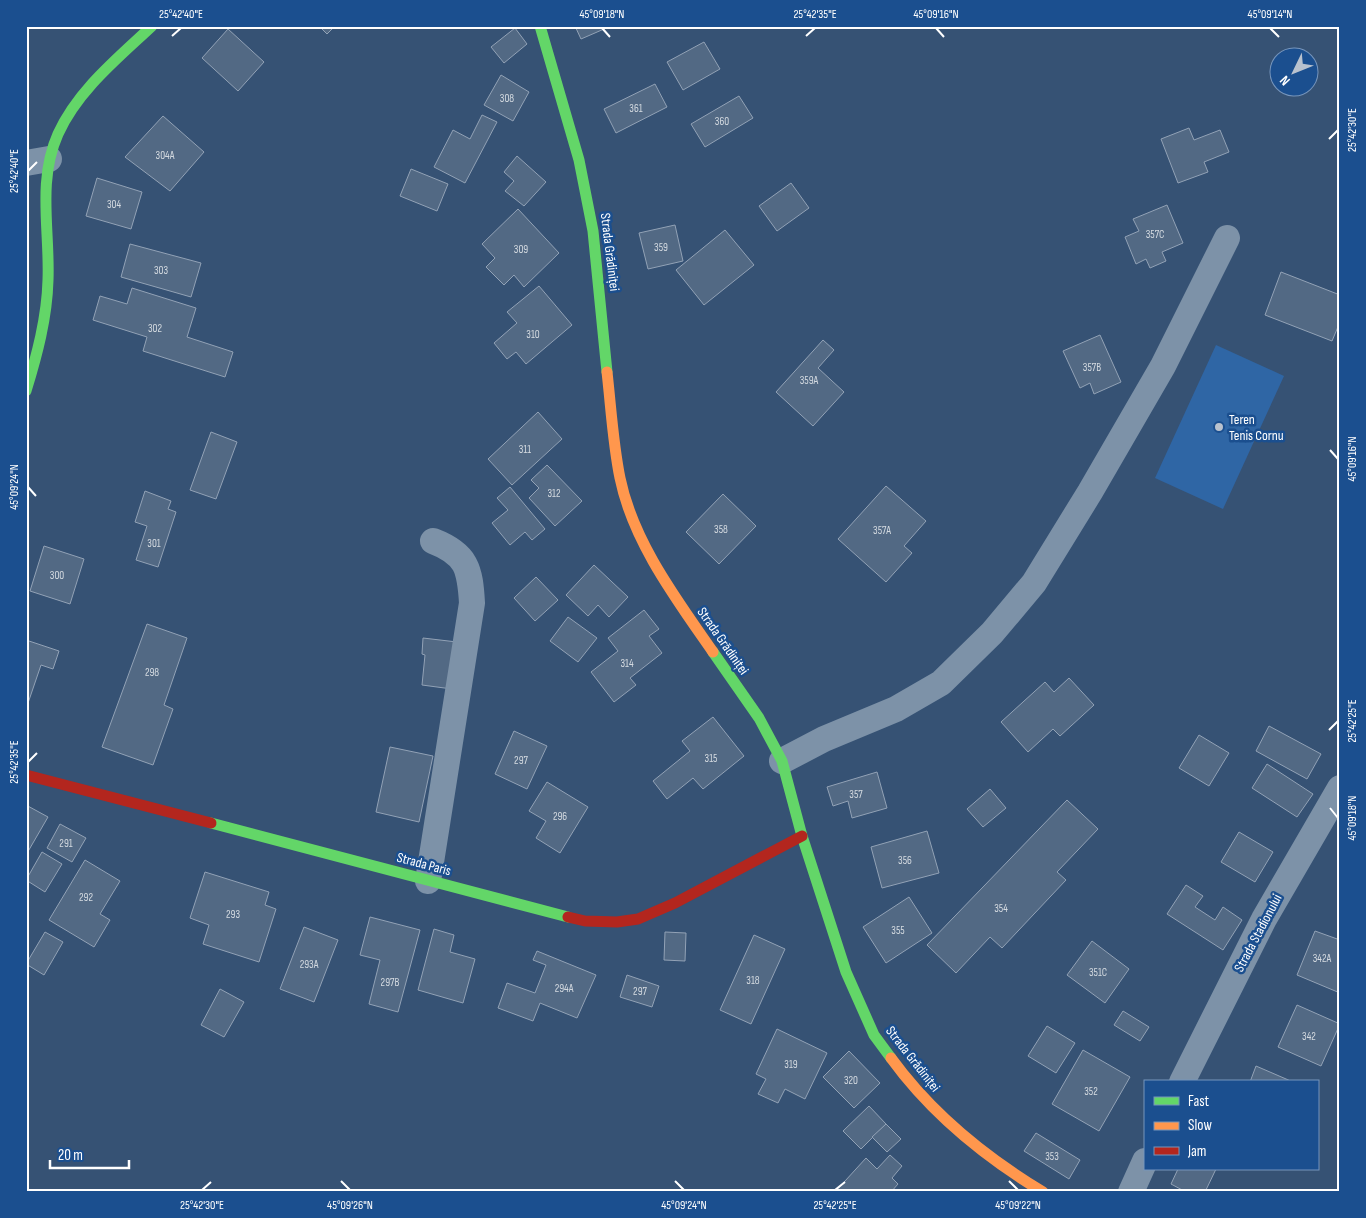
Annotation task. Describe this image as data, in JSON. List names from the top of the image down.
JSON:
{
  "streets": {
    "street": ["Strada Grădiniței", "Strada Paris", "Strada Stadionului"]
  },
  "crossings": [
    ["Strada Grădiniței", "Strada Paris"]
  ],
  "places": ["Teren Tenis Cornu"],
  "house_numbers": [
    "308",
    "361",
    "360",
    "304A",
    "304",
    "357C",
    "359",
    "309",
    "303",
    "302",
    "310",
    "357B",
    "359A",
    "311",
    "312",
    "358",
    "357A",
    "301",
    "300",
    "314",
    "298",
    "315",
    "297",
    "357",
    "296",
    "291",
    "356",
    "292",
    "354",
    "293",
    "355",
    "342A",
    "293A",
    "351C",
    "318",
    "297B",
    "294A",
    "297",
    "342",
    "319",
    "320",
    "352",
    "353"
  ],
  "legend": ["Fast", "Slow", "Jam"],
  "scale_bar": "20 m",
  "north": "bottom left",
  "coordinates": [
    "25°42'40\"E",
    "45°09'18\"N",
    "25°42'35\"E",
    "45°09'16\"N",
    "45°09'14\"N",
    "25°42'30\"E",
    "45°09'24\"N",
    "25°42'25\"E",
    "45°09'26\"N",
    "45°09'22\"N"
  ]
}
